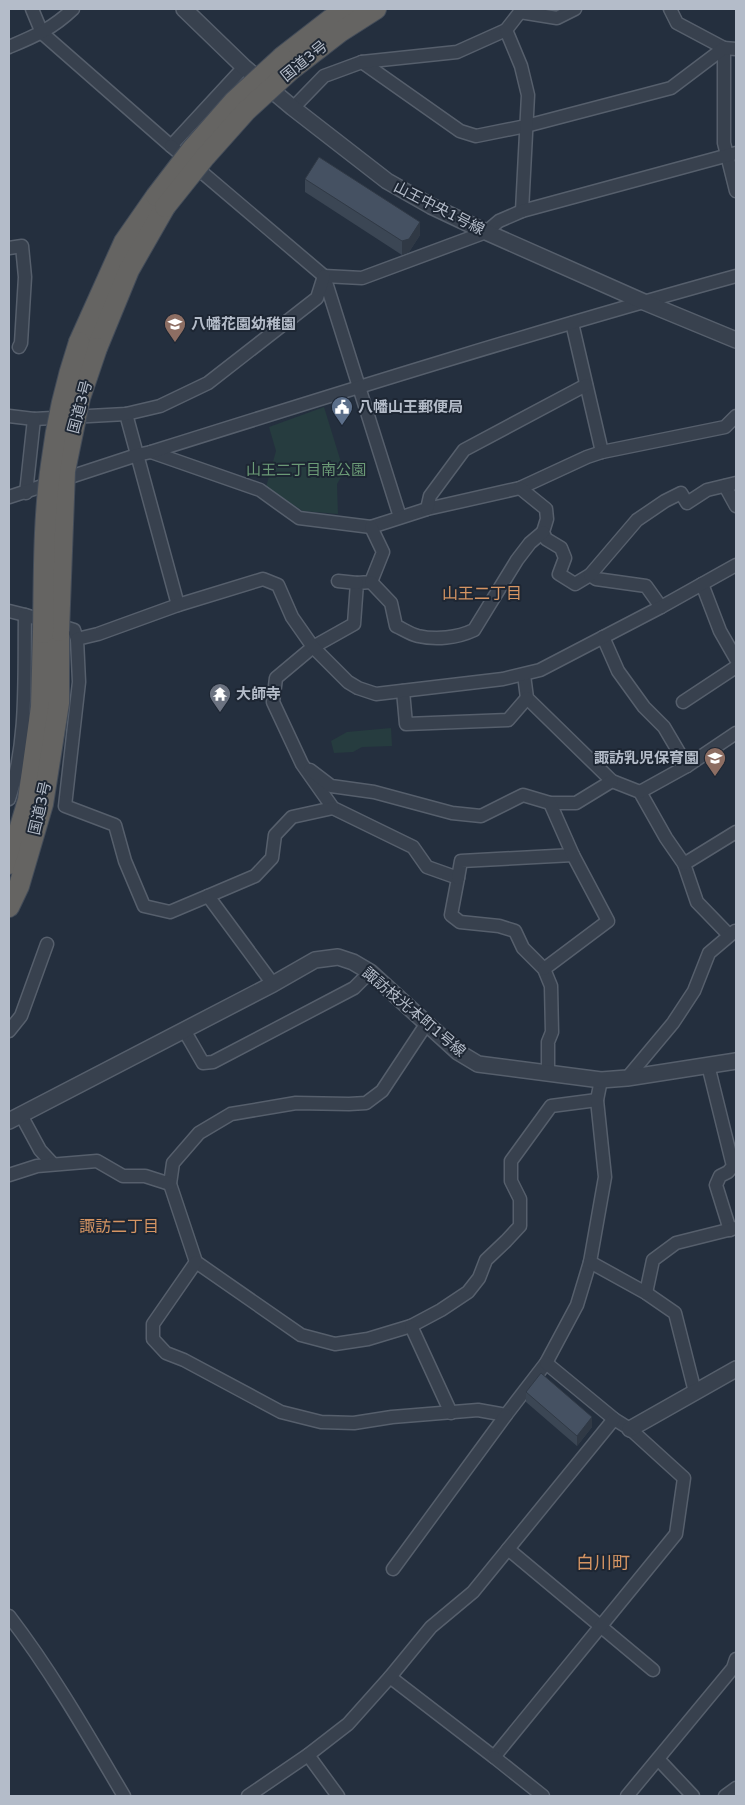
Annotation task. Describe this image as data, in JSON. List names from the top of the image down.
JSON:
{
  "streets": {
    "highway": ["国道3号"],
    "street": ["山王中央1号線", "諏訪枝光本町1号線"]
  },
  "districts": ["山王二丁目", "諏訪二丁目", "白川町"],
  "parks": ["山王二丁目南公園"],
  "places": {
    "school or university": ["八幡花園幼稚園", "諏訪乳児保育園"],
    "public building": ["八幡山王郵便局"],
    "temple": ["大師寺"]
  }
}
